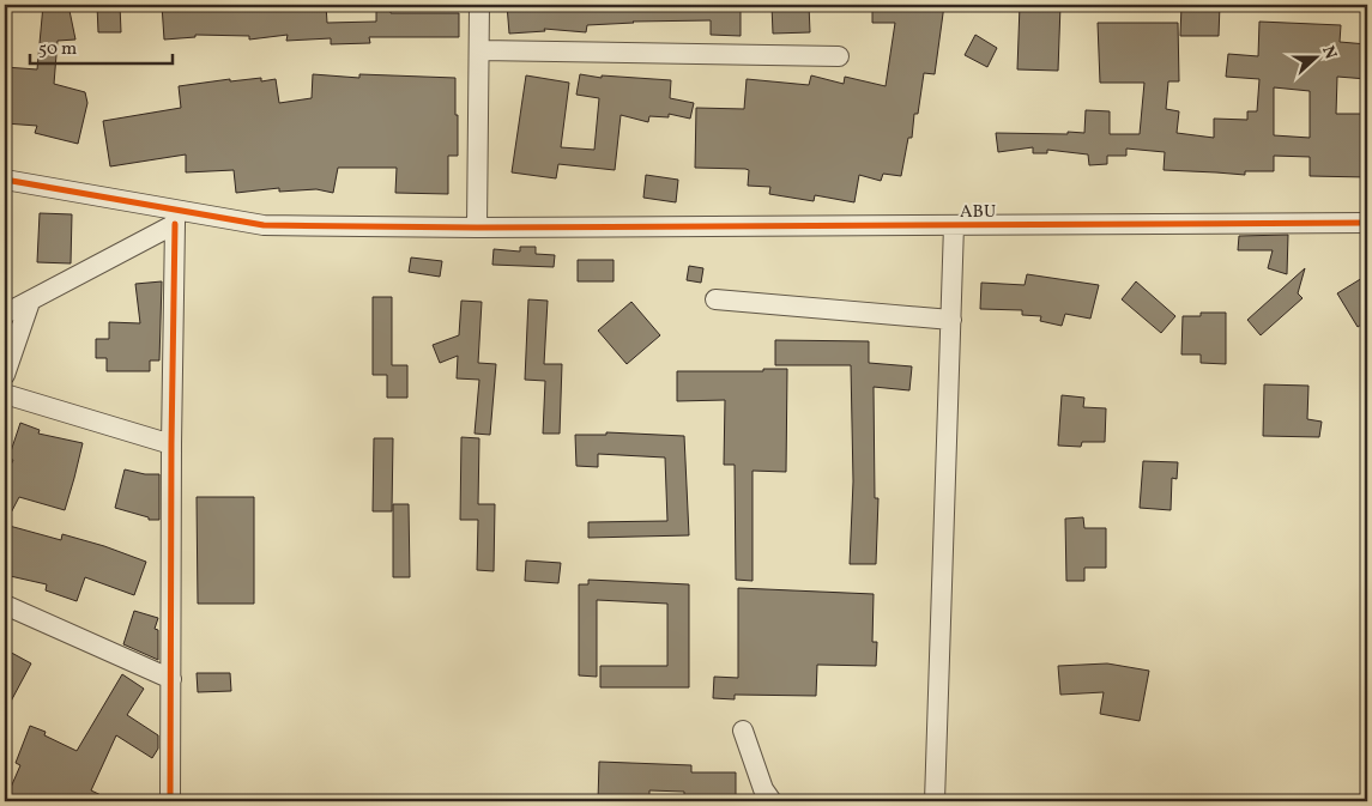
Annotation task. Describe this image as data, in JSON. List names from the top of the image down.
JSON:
{
  "streets": {
    "street": ["ABU"]
  },
  "scale_bar": "50 m",
  "north": "right"
}
